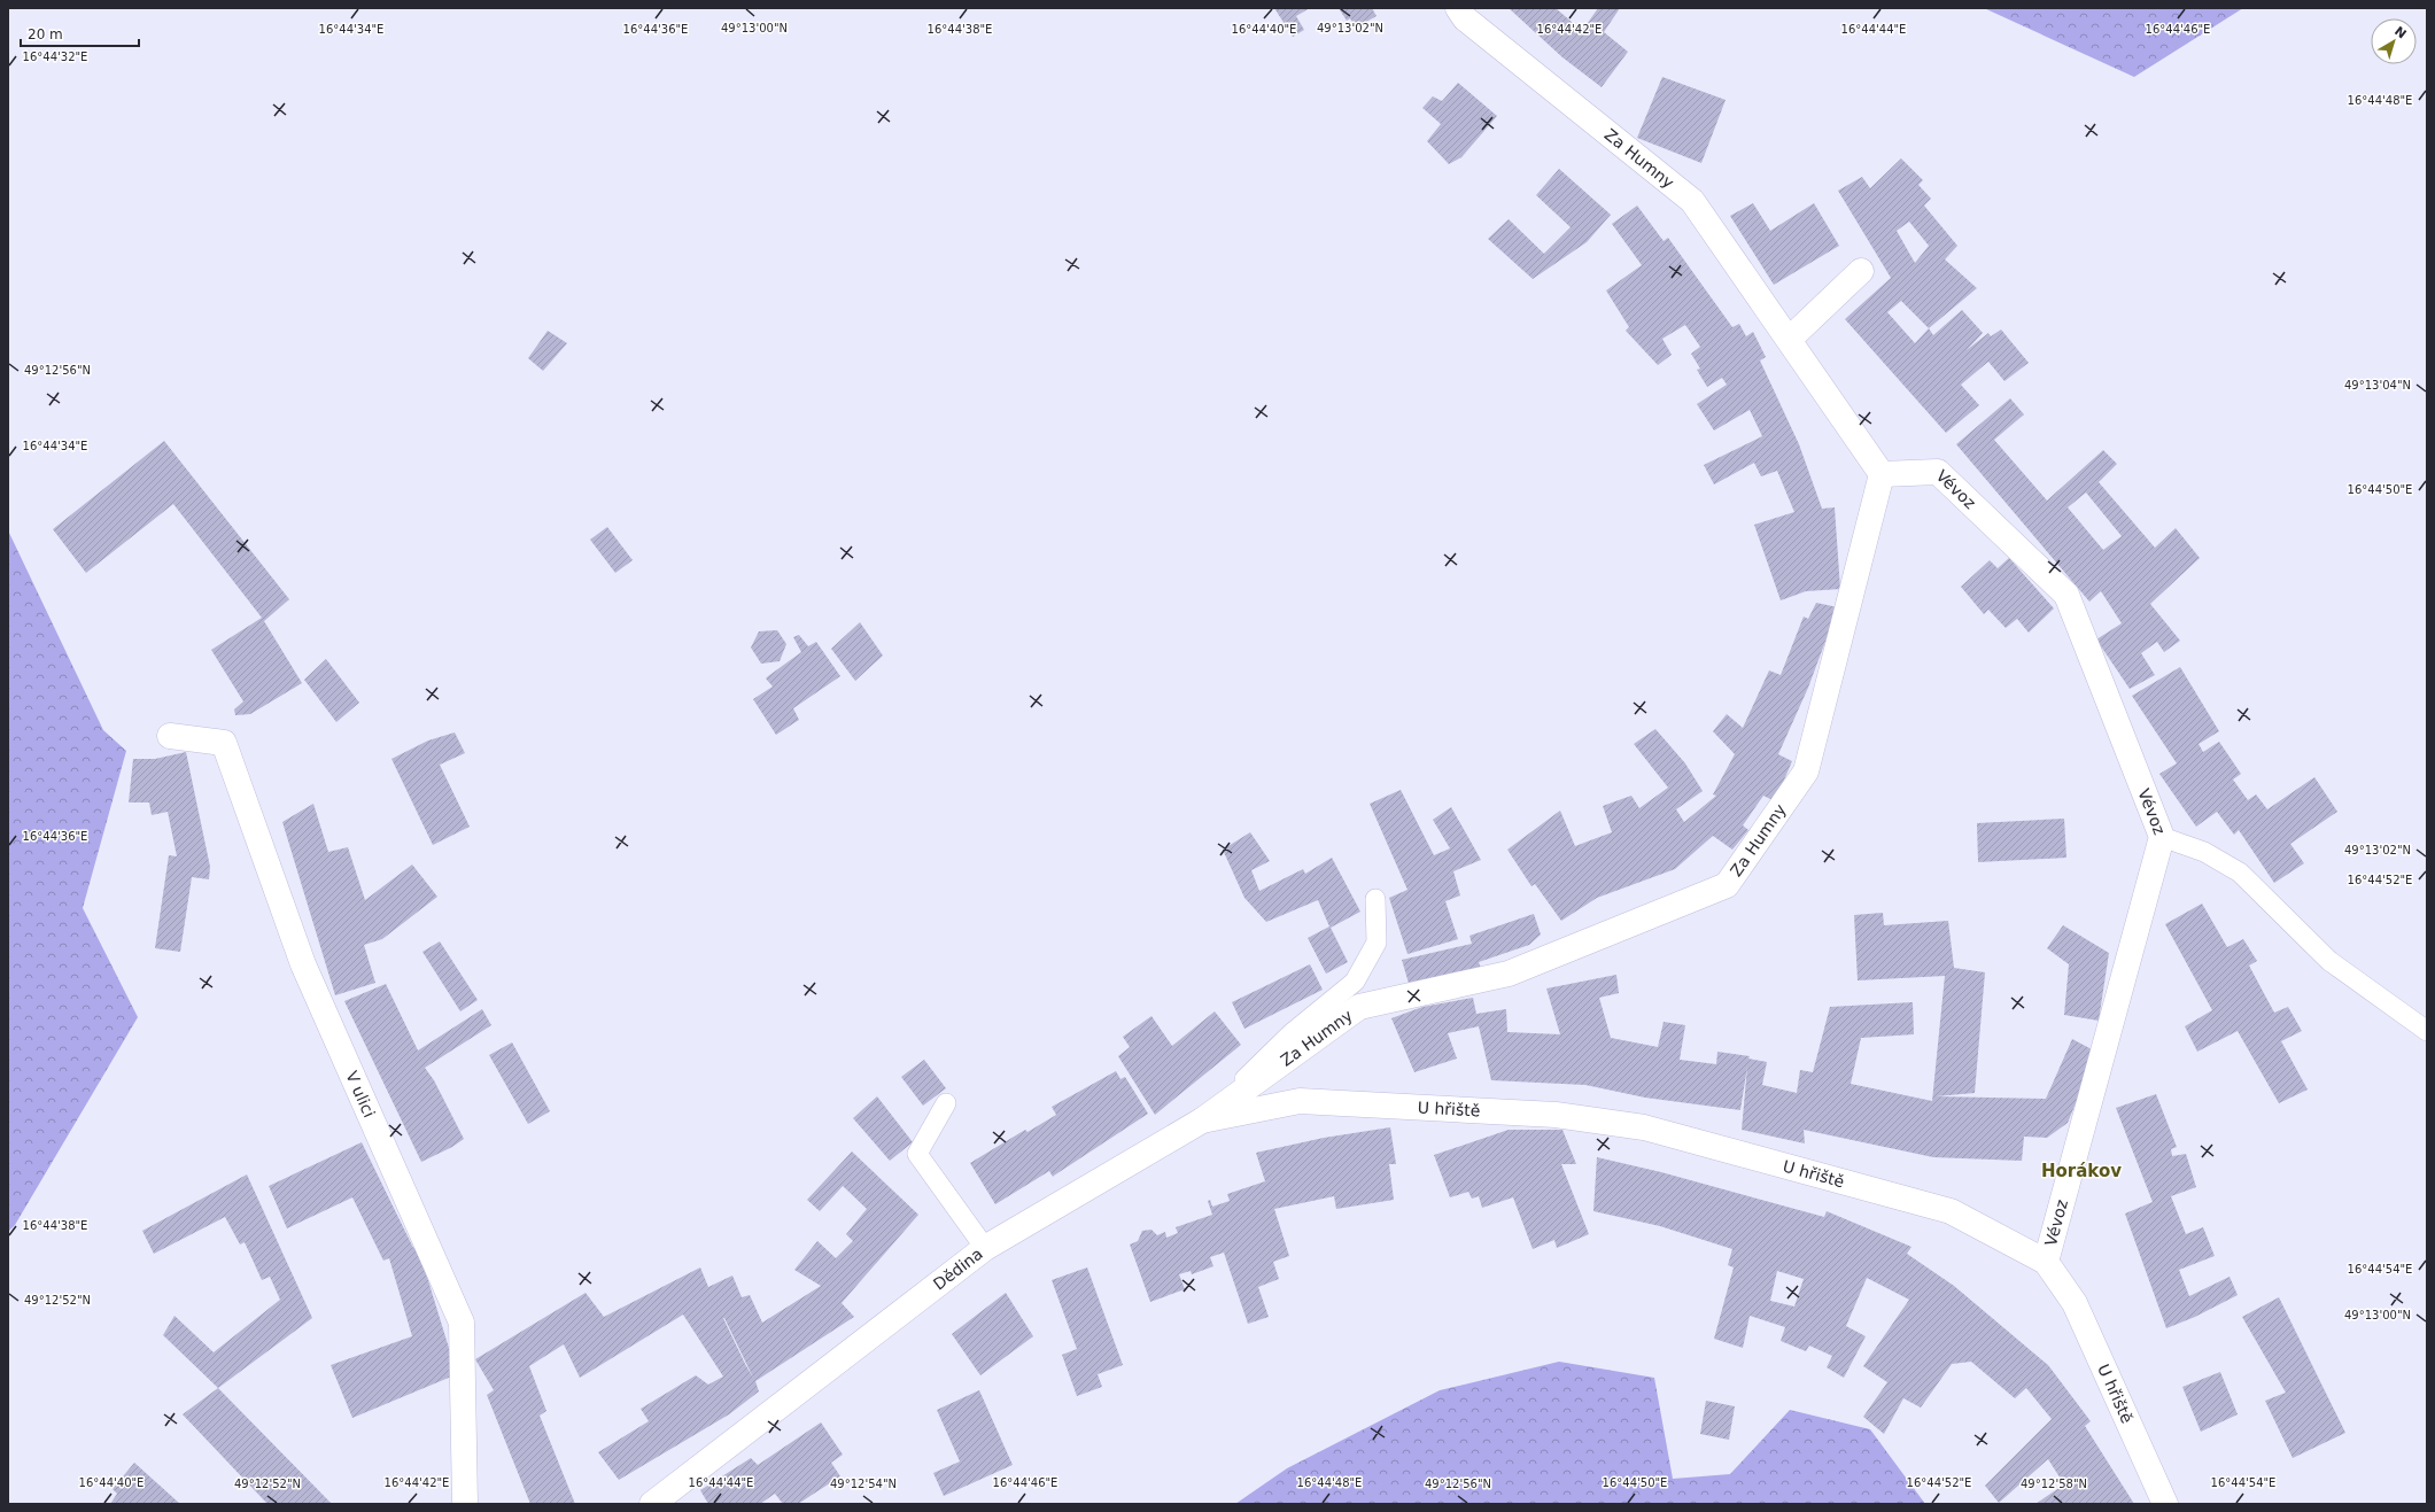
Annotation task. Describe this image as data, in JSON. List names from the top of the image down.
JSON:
{
  "streets": {
    "street": [
      "Za Humny",
      "Vévoz",
      "V ulici",
      "U hřiště",
      "Dědina"
    ]
  },
  "crossings": [
    ["Za Humny", "Vévoz"],
    ["Za Humny", "Dědina"],
    ["Vévoz", "U hřiště"],
    ["U hřiště", "Dědina"]
  ],
  "districts": ["Horákov"],
  "scale_bar": "20 m",
  "north": "top right",
  "coordinates": [
    "49°13'00\"N",
    "49°13'02\"N",
    "16°44'34\"E",
    "16°44'36\"E",
    "16°44'38\"E",
    "16°44'40\"E",
    "16°44'42\"E",
    "16°44'44\"E",
    "16°44'46\"E",
    "16°44'32\"E",
    "16°44'48\"E",
    "49°12'56\"N",
    "49°13'04\"N",
    "16°44'50\"E",
    "16°44'52\"E",
    "16°44'54\"E",
    "49°12'52\"N",
    "49°12'54\"N",
    "49°12'58\"N"
  ]
}
